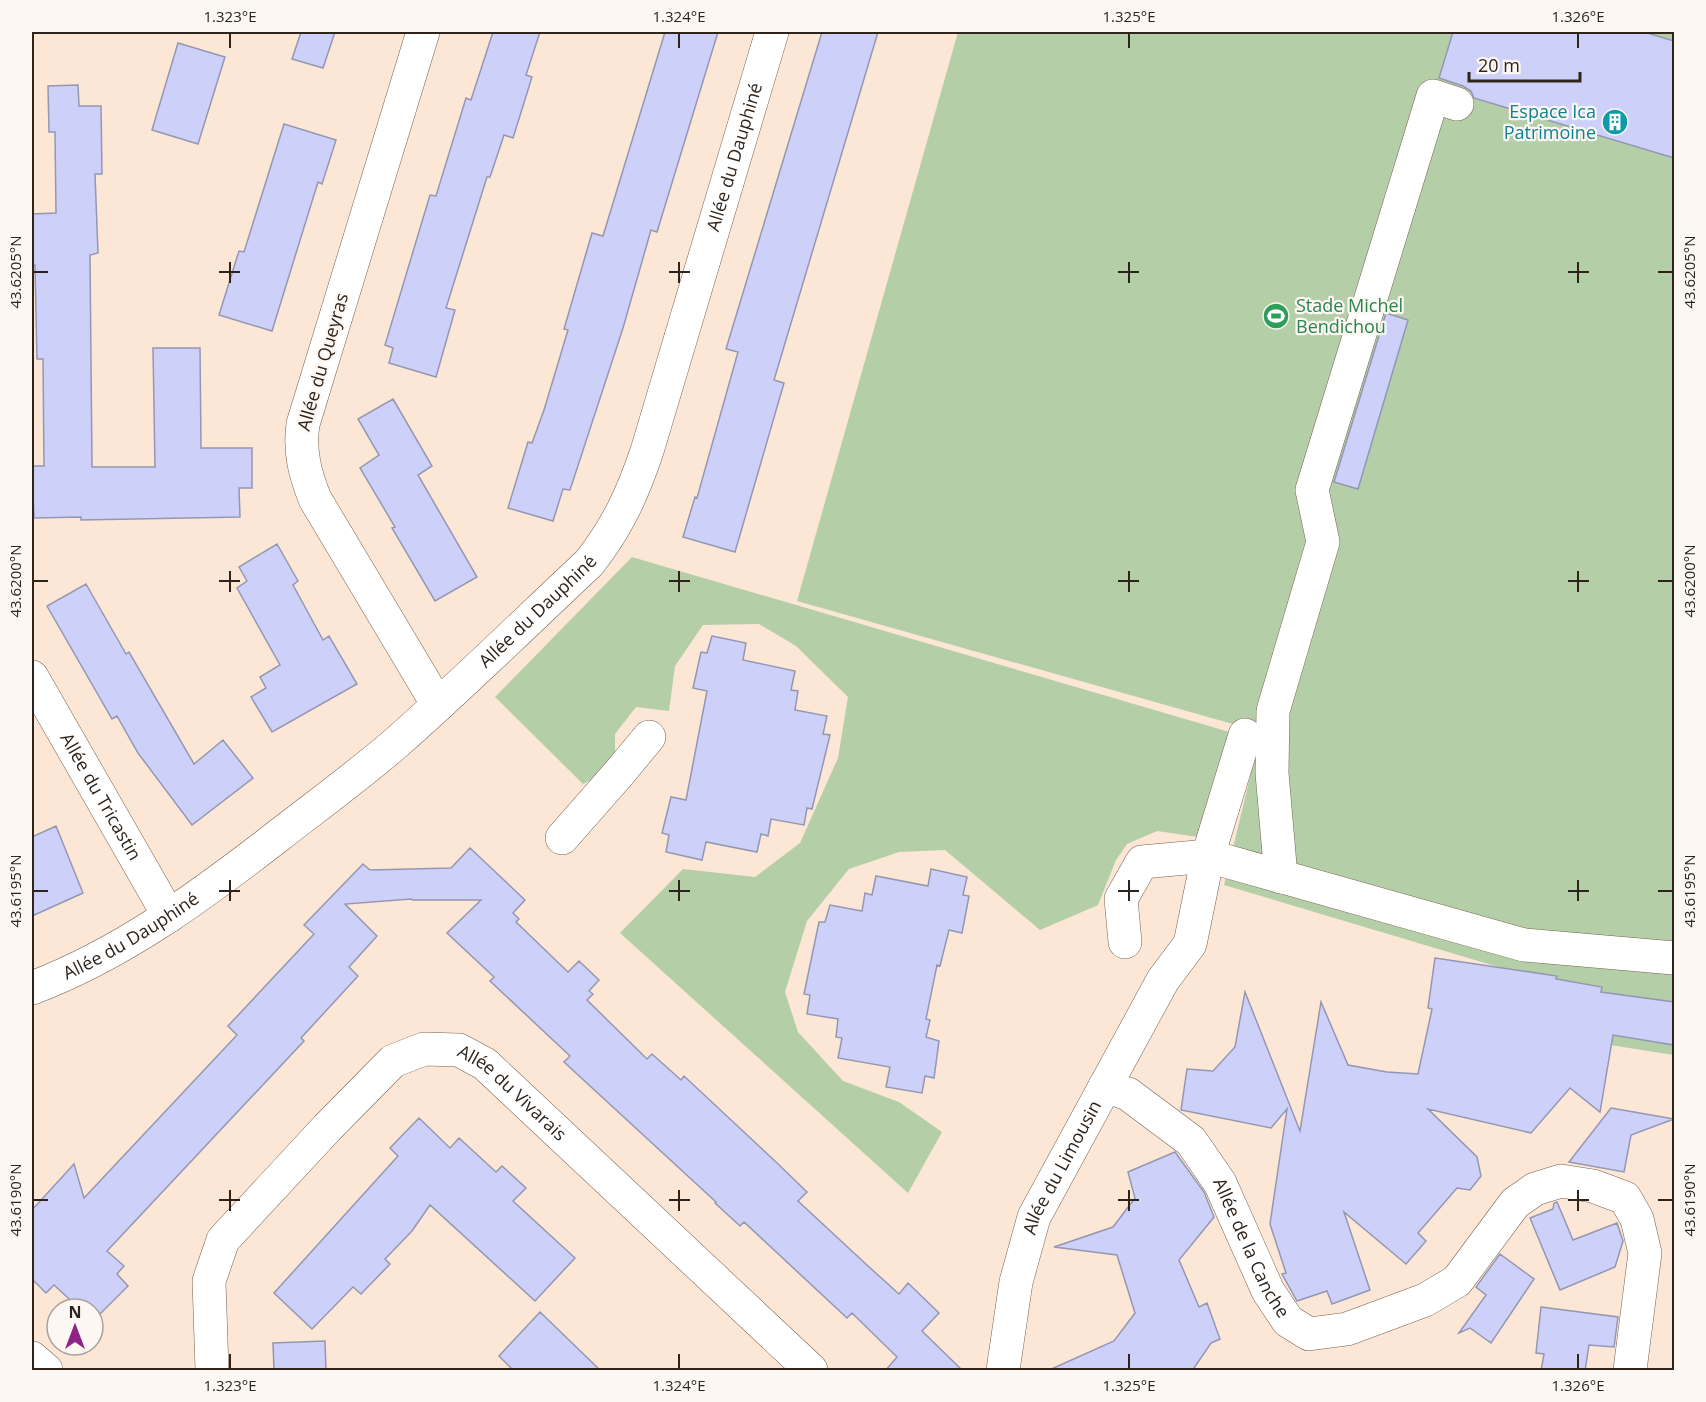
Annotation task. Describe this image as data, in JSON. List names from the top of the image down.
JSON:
{
  "streets": {
    "street": [
      "Allée du Dauphiné",
      "Allée du Queyras",
      "Allée du Tricastin",
      "Allée du Vivarais",
      "Allée du Limousin",
      "Allée de la Canche"
    ]
  },
  "crossings": [
    ["Allée du Dauphiné", "Allée du Queyras"],
    ["Allée du Dauphiné", "Allée du Tricastin"],
    ["Allée du Limousin", "Allée de la Canche"]
  ],
  "places": {
    "building": ["Espace Ica Patrimoine"],
    "sports": ["Stade Michel Bendichou"]
  },
  "scale_bar": "20 m",
  "north": "top",
  "coordinates": [
    "1.323°E",
    "1.324°E",
    "1.325°E",
    "1.326°E",
    "43.6205°N",
    "43.6200°N",
    "43.6195°N",
    "43.6190°N"
  ]
}
